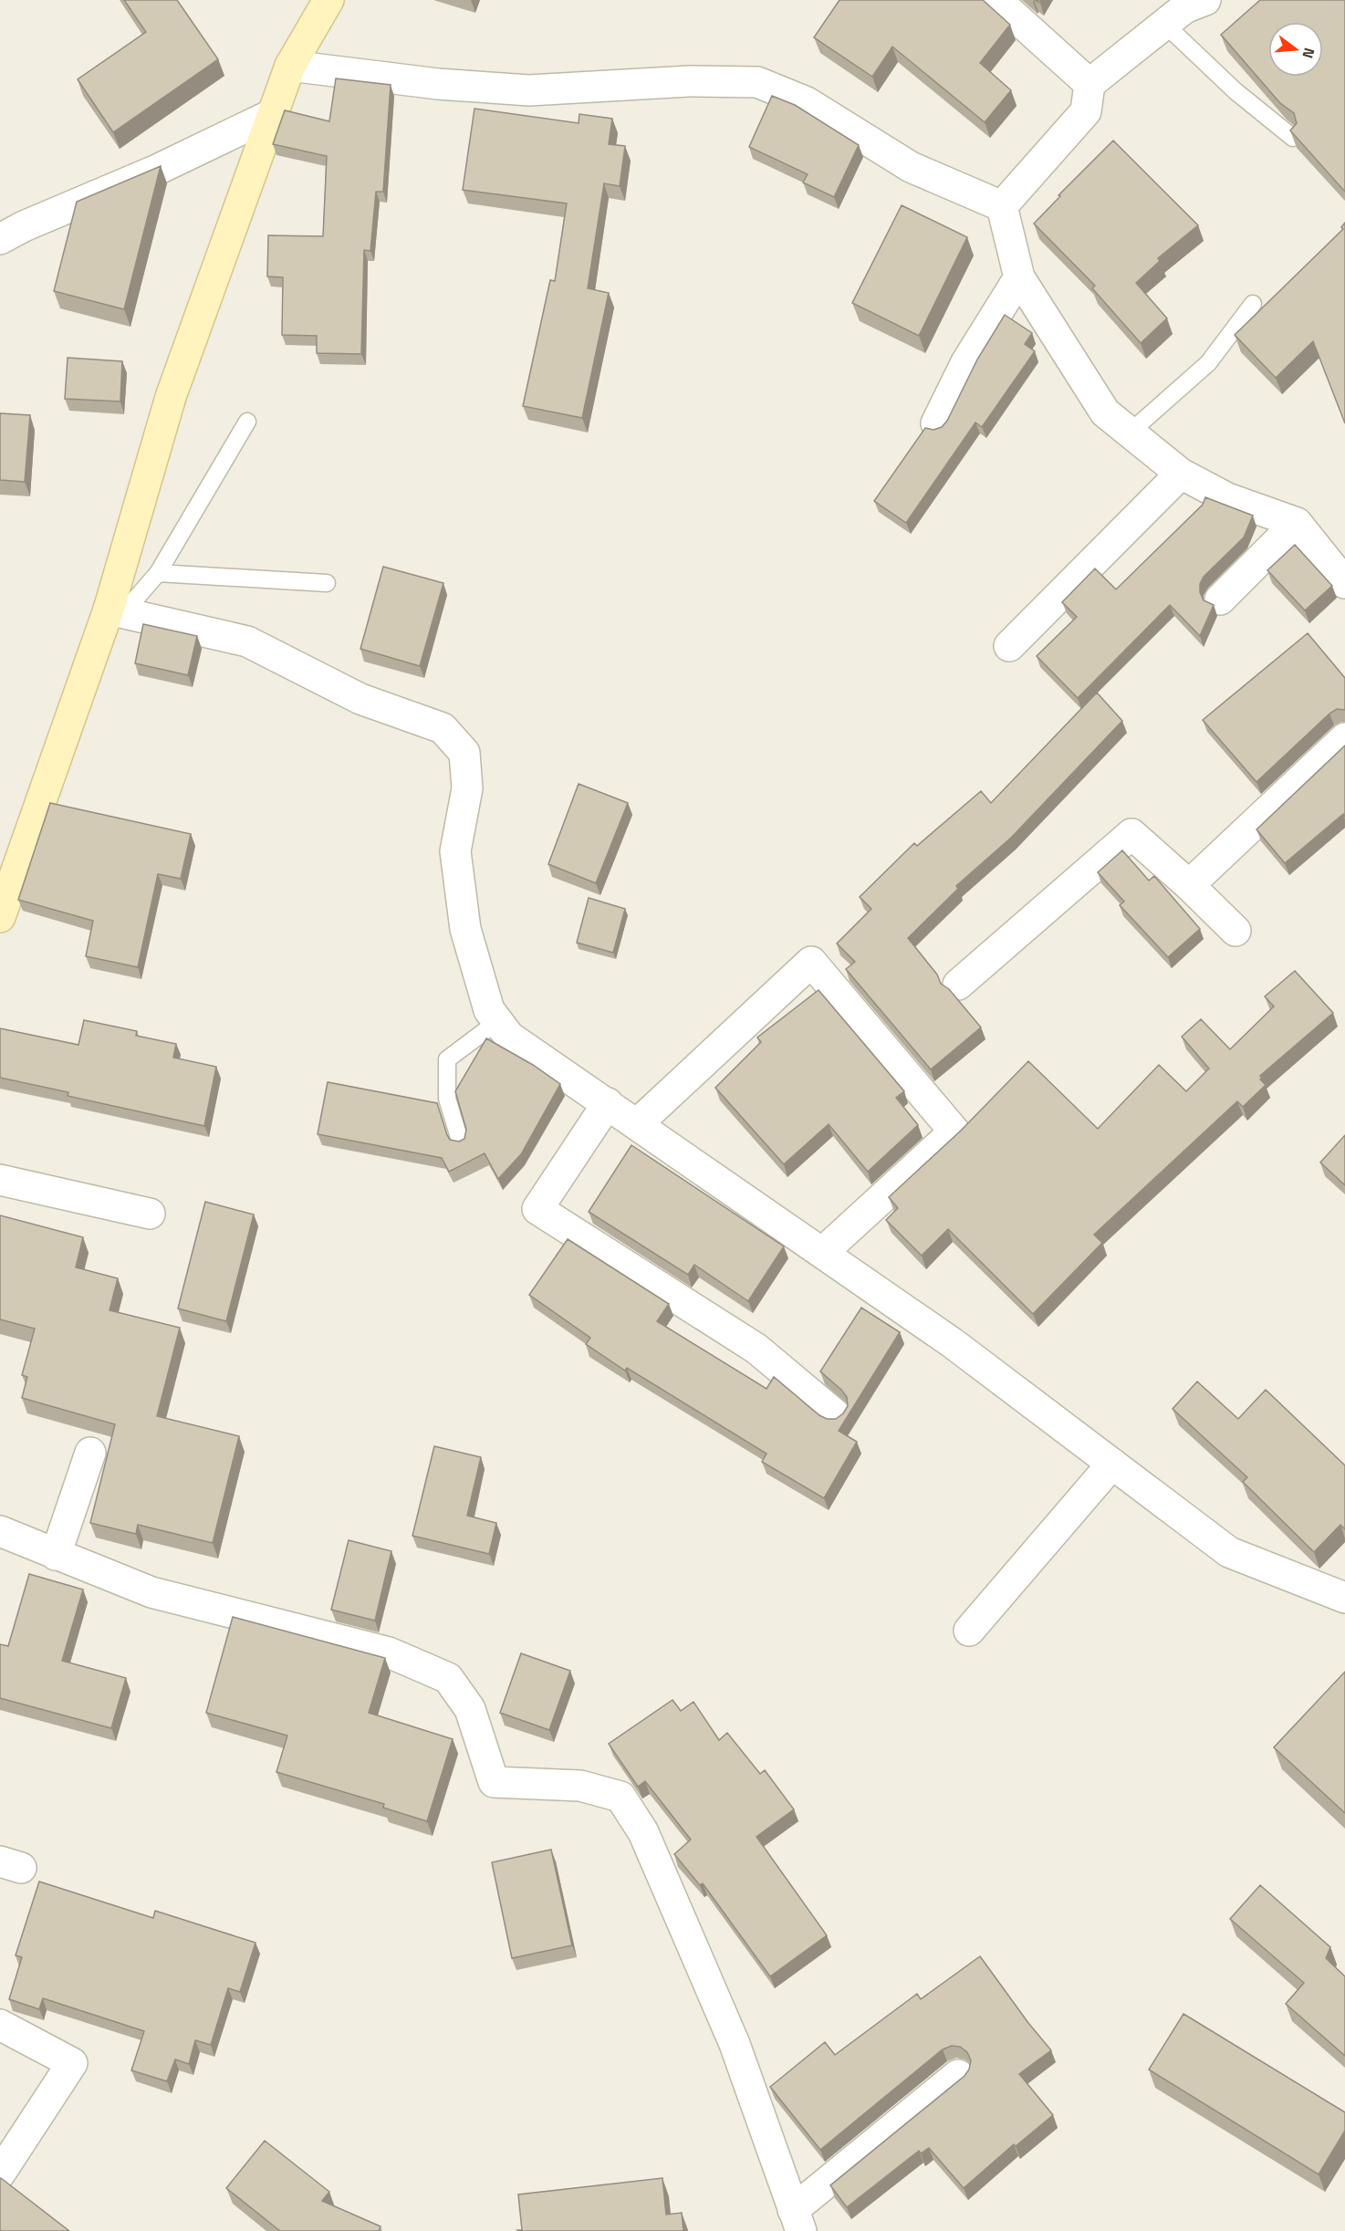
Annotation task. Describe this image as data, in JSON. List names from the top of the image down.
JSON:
{
  "north": "right"
}
